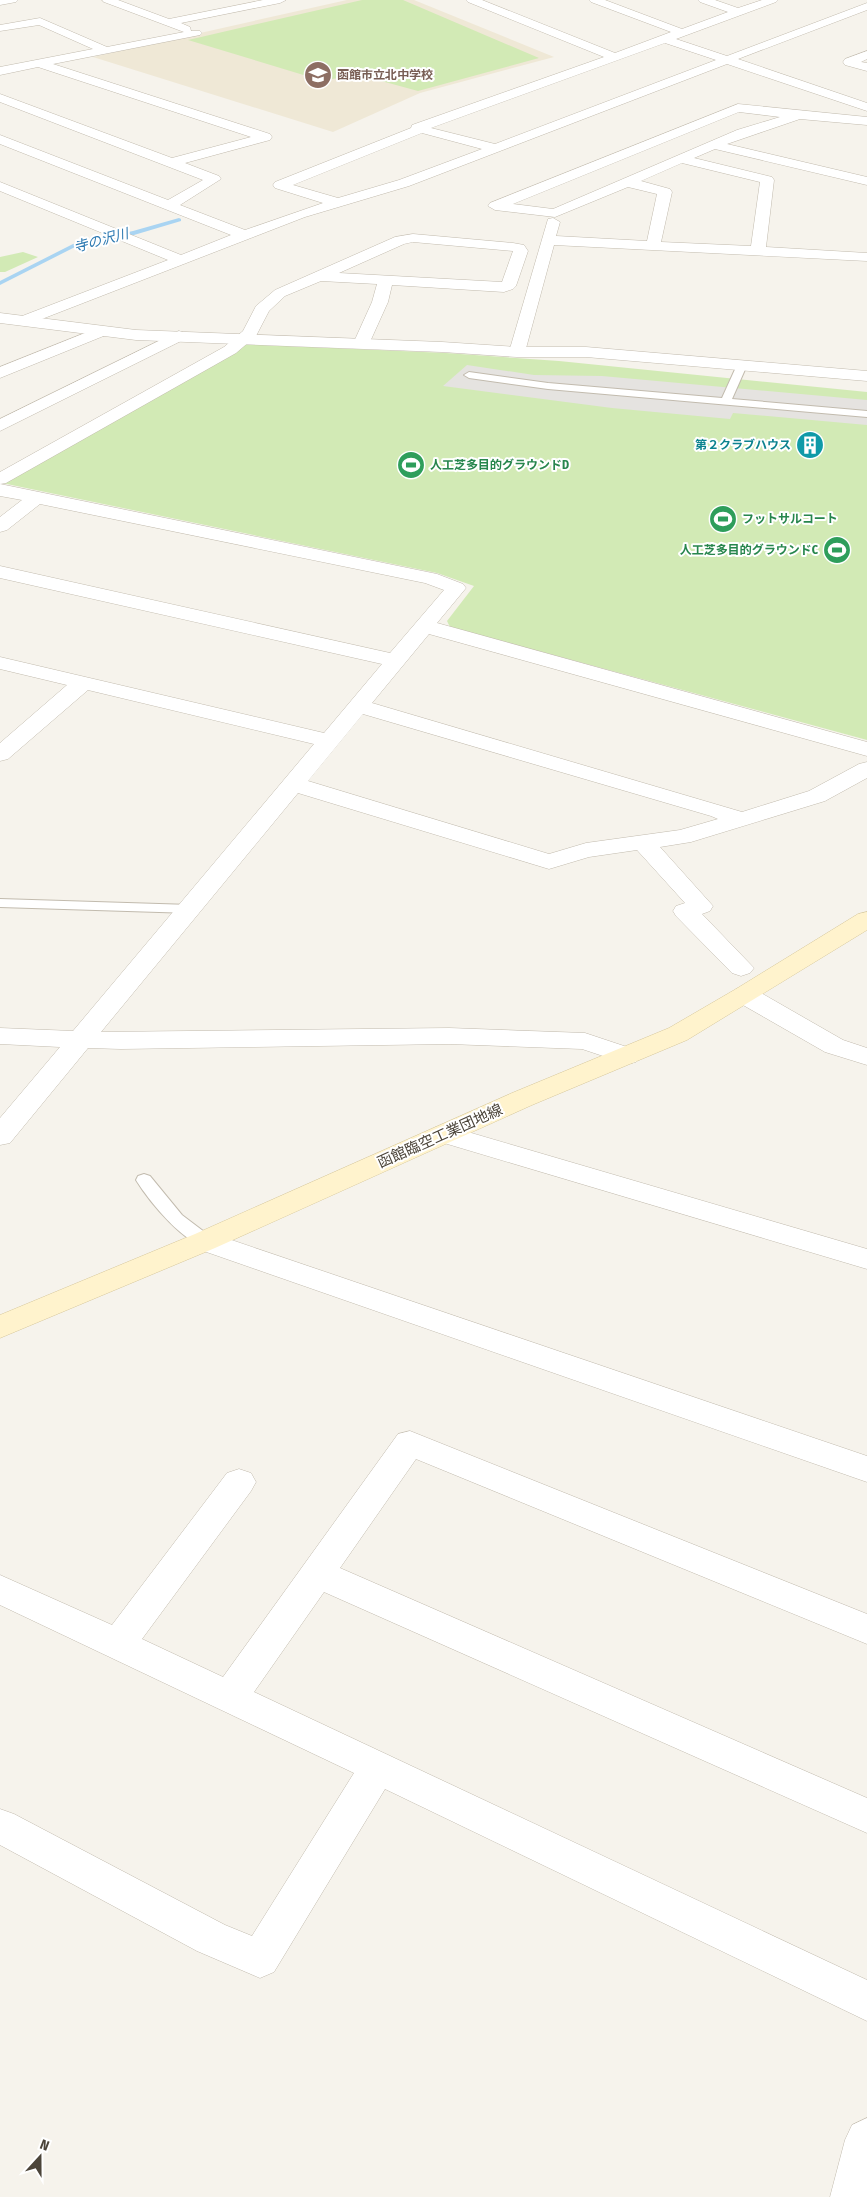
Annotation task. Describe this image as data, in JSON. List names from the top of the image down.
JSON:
{
  "streets": {
    "main road": ["函館臨空工業団地線"]
  },
  "water": ["寺の沢川"],
  "places": {
    "school or university": ["函館市立北中学校"],
    "building": ["第２クラブハウス"],
    "sports": ["人工芝多目的グラウンドD", "フットサルコート", "人工芝多目的グラウンドC"]
  },
  "north": "top"
}
